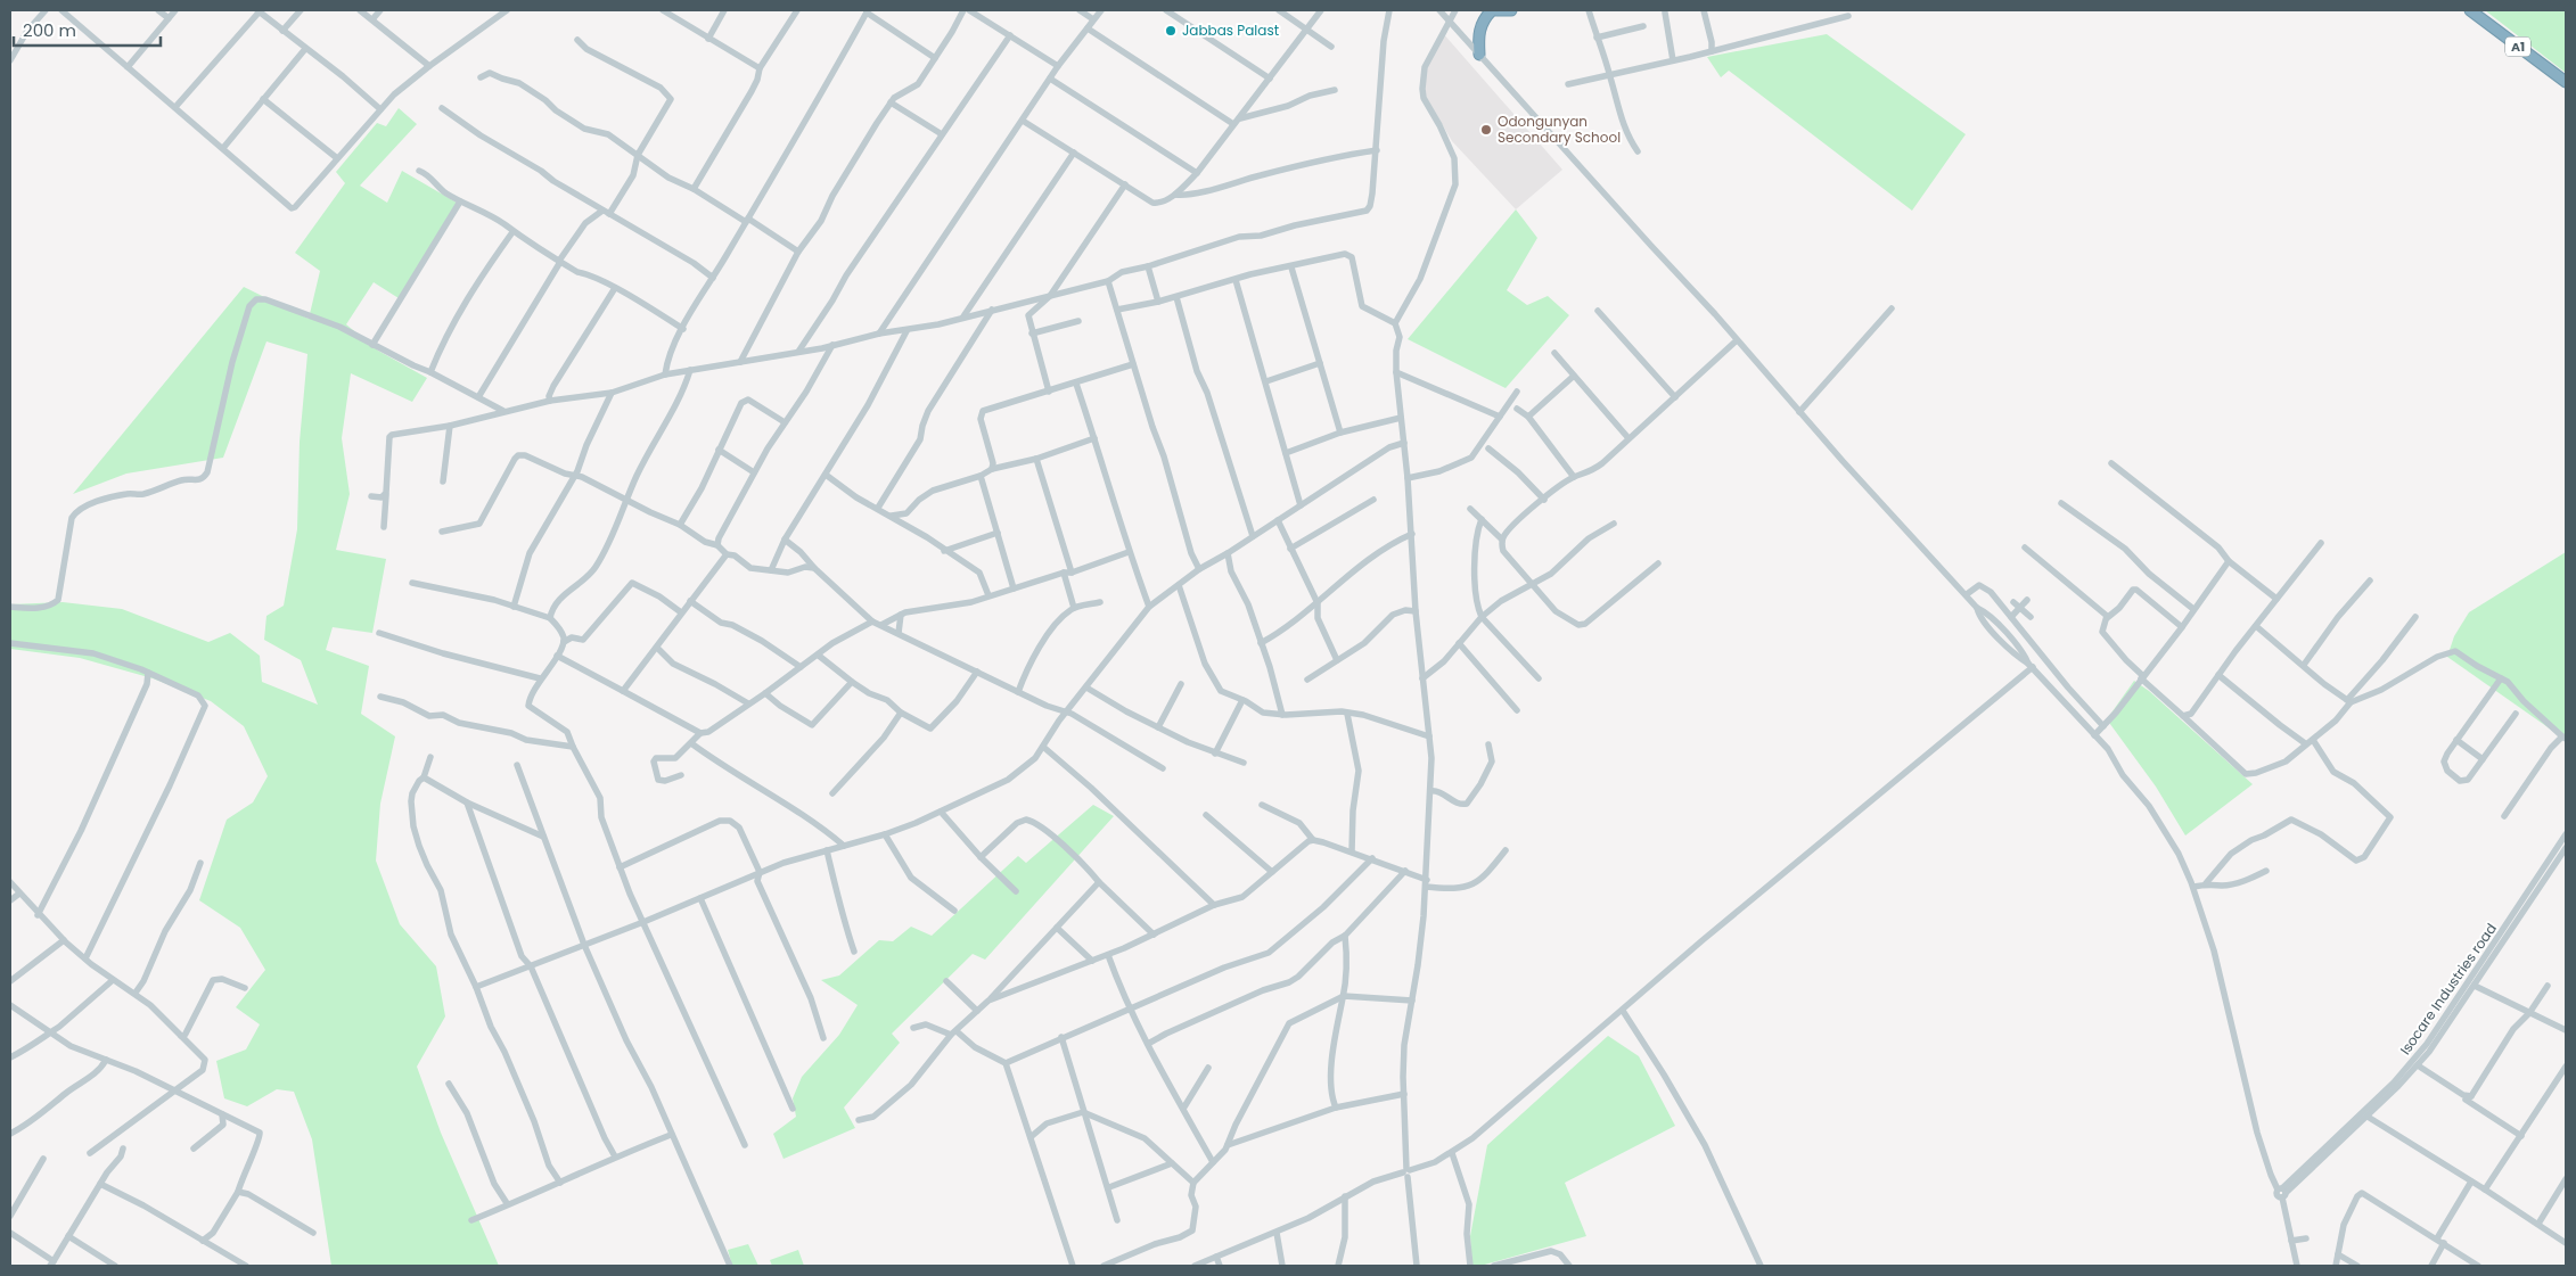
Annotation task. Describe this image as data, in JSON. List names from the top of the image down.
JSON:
{
  "streets": {
    "highway": ["A1"],
    "street": ["Isocare Industries road"]
  },
  "places": ["Jabbas Palast", "Odongunyan Secondary School"],
  "scale_bar": "200 m"
}
